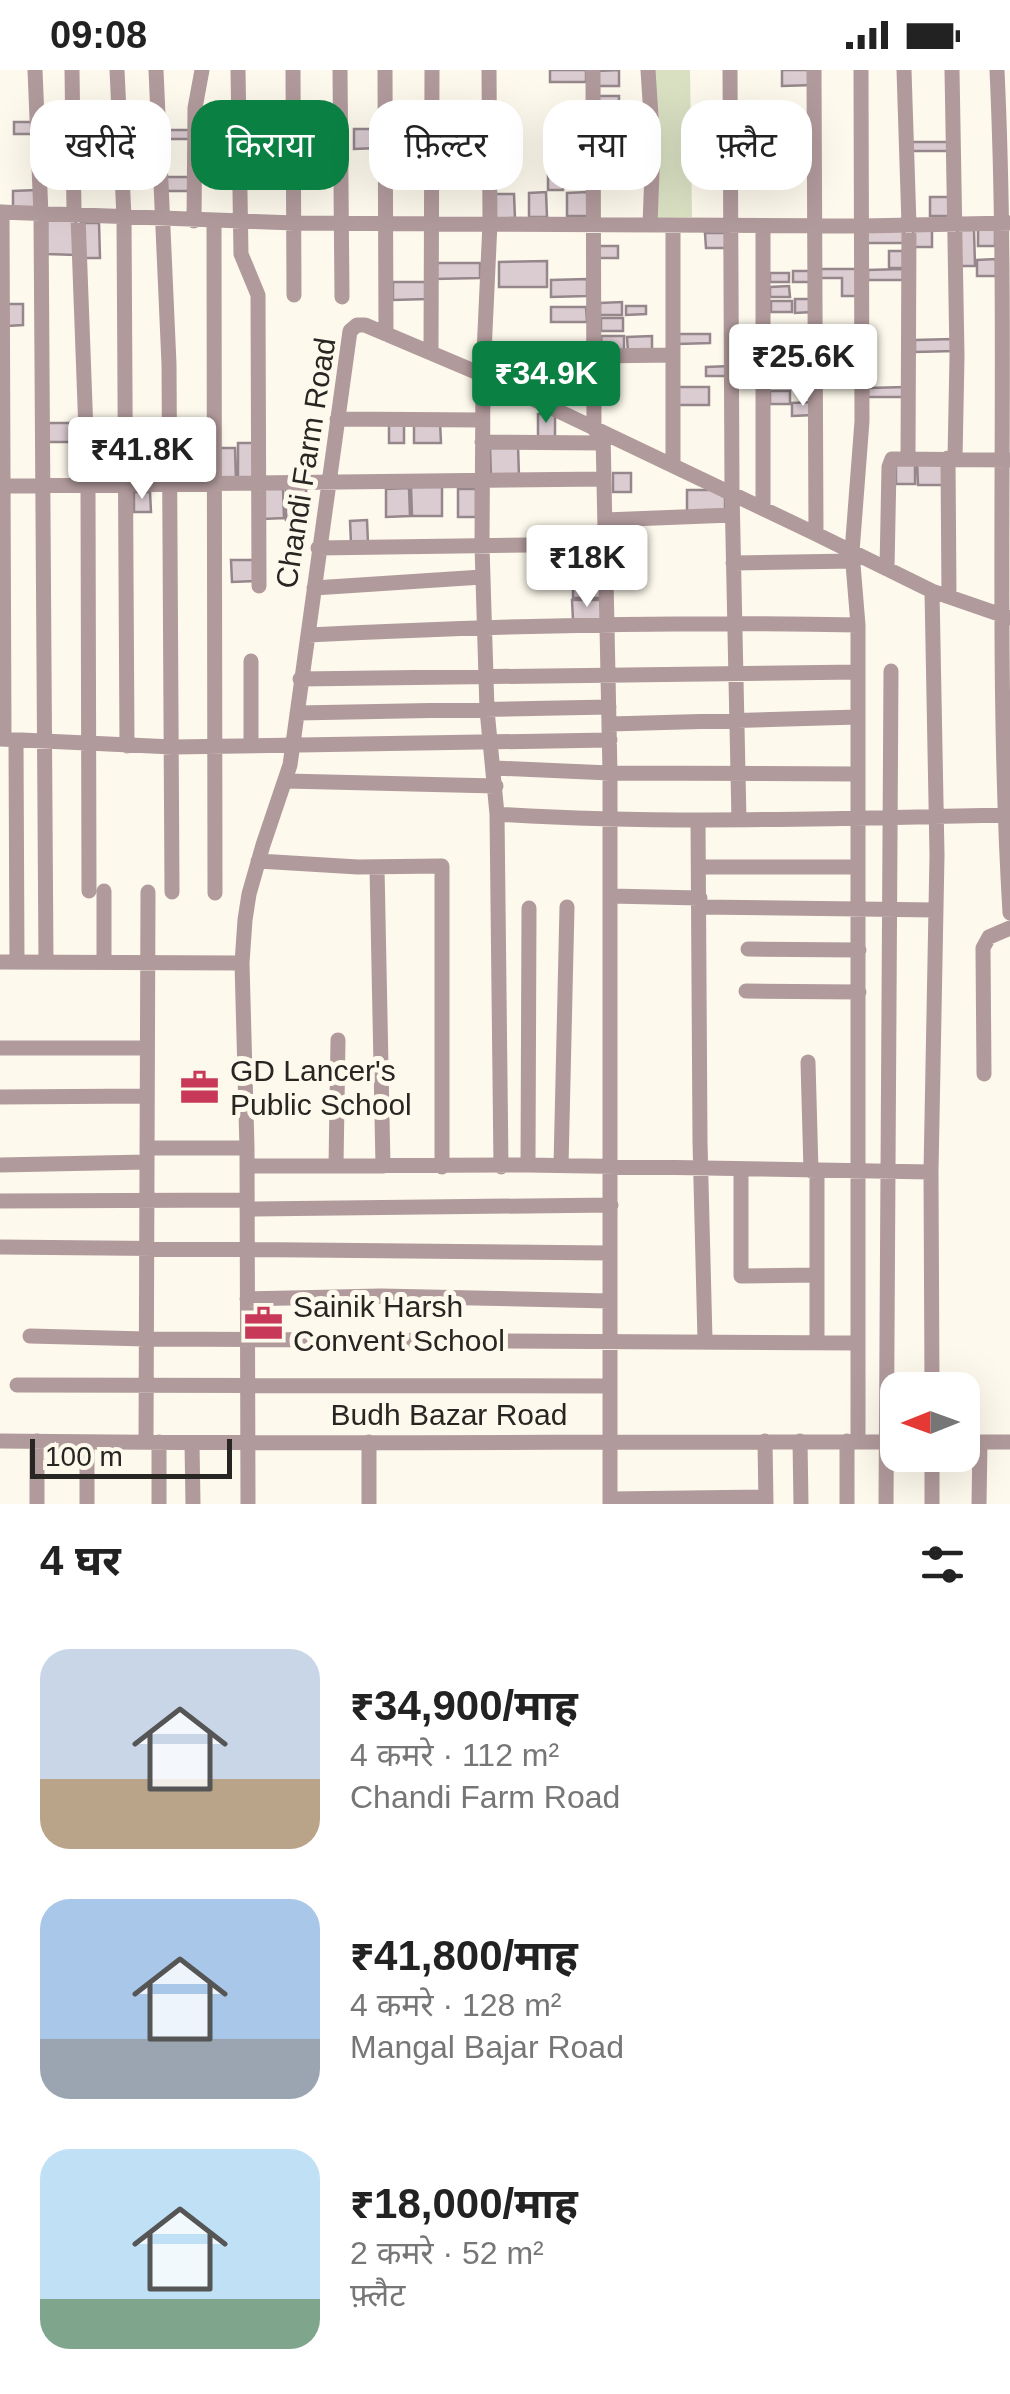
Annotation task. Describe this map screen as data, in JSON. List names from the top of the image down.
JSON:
{
  "streets": {
    "street": ["Chandi Farm Road", "Budh Bazar Road"]
  },
  "crossings": [
    ["Chandi Farm Road", "Budh Bazar Road"]
  ],
  "places": {
    "office": ["GD Lancer's Public School", "Sainik Harsh Convent School"]
  },
  "scale_bar": "100 m",
  "north": "left",
  "page": {
    "status": "09:08",
    "chip": [
      "खरीदें",
      "किराया",
      "फ़िल्टर",
      "नया",
      "फ़्लैट"
    ],
    "price": [
      "₹25.6K",
      "₹34.9K",
      "₹41.8K",
      "₹18K"
    ],
    "scale": "100 m",
    "heading": "4 घर",
    "list": [
      {
        "name": "₹34,900/माह",
        "note": "4 कमरे · 112 m² · Chandi Farm Road"
      },
      {
        "name": "₹41,800/माह",
        "note": "4 कमरे · 128 m² · Mangal Bajar Road"
      },
      {
        "name": "₹18,000/माह",
        "note": "2 कमरे · 52 m² · फ़्लैट"
      }
    ]
  }
}
